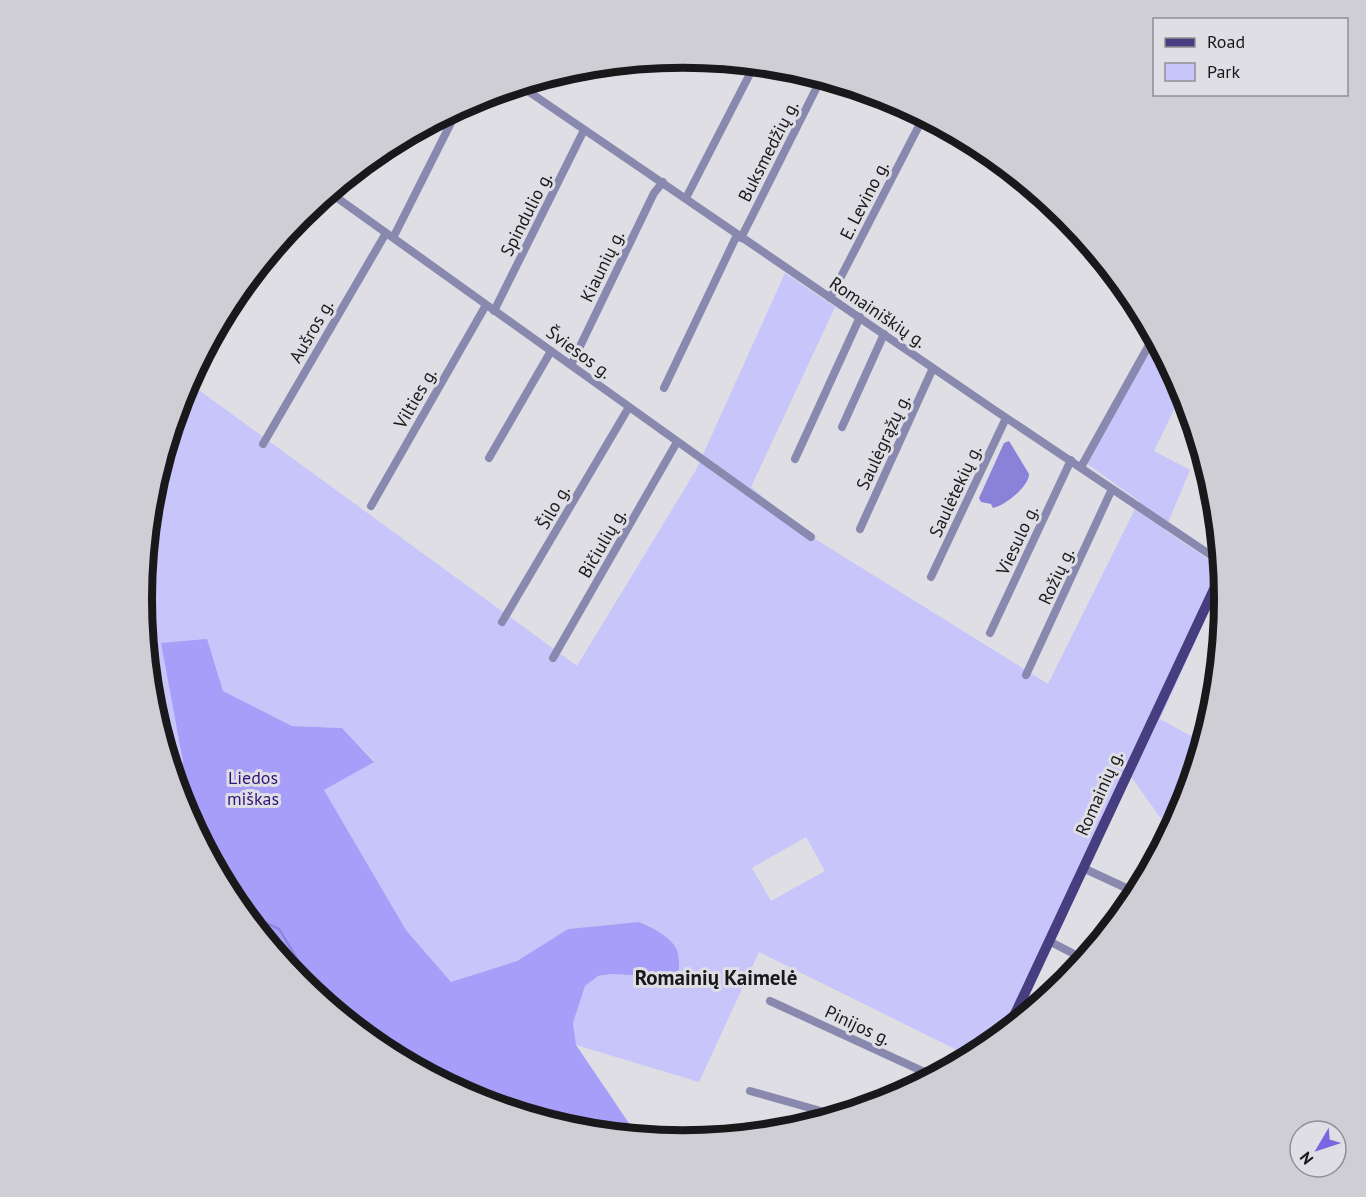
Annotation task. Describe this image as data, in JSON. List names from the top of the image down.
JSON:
{
  "streets": {
    "main road": ["Romainių g."],
    "street": [
      "Buksmedžių g.",
      "E. Levino g.",
      "Spindulio g.",
      "Kiaunių g.",
      "Romainiškių g.",
      "Aušros g.",
      "Šviesos g.",
      "Vilties g.",
      "Saulėgrąžų g.",
      "Saulėtekių g.",
      "Šilo g.",
      "Viesulo g.",
      "Bičiulių g.",
      "Rožių g.",
      "Pinijos g."
    ]
  },
  "crossings": [
    ["Buksmedžių g.", "Romainiškių g."],
    ["E. Levino g.", "Romainiškių g."],
    ["Spindulio g.", "Romainiškių g."],
    ["Spindulio g.", "Šviesos g."],
    ["Kiaunių g.", "Romainiškių g."],
    ["Kiaunių g.", "Šviesos g."],
    ["Romainiškių g.", "Saulėgrąžų g."],
    ["Romainiškių g.", "Saulėtekių g."],
    ["Romainiškių g.", "Viesulo g."],
    ["Romainiškių g.", "Rožių g."],
    ["Aušros g.", "Šviesos g."],
    ["Šviesos g.", "Vilties g."],
    ["Šviesos g.", "Šilo g."],
    ["Šviesos g.", "Bičiulių g."]
  ],
  "districts": ["Romainių Kaimelė"],
  "parks": ["Liedos miškas"],
  "legend": ["Road", "Park"],
  "north": "bottom left"
}
